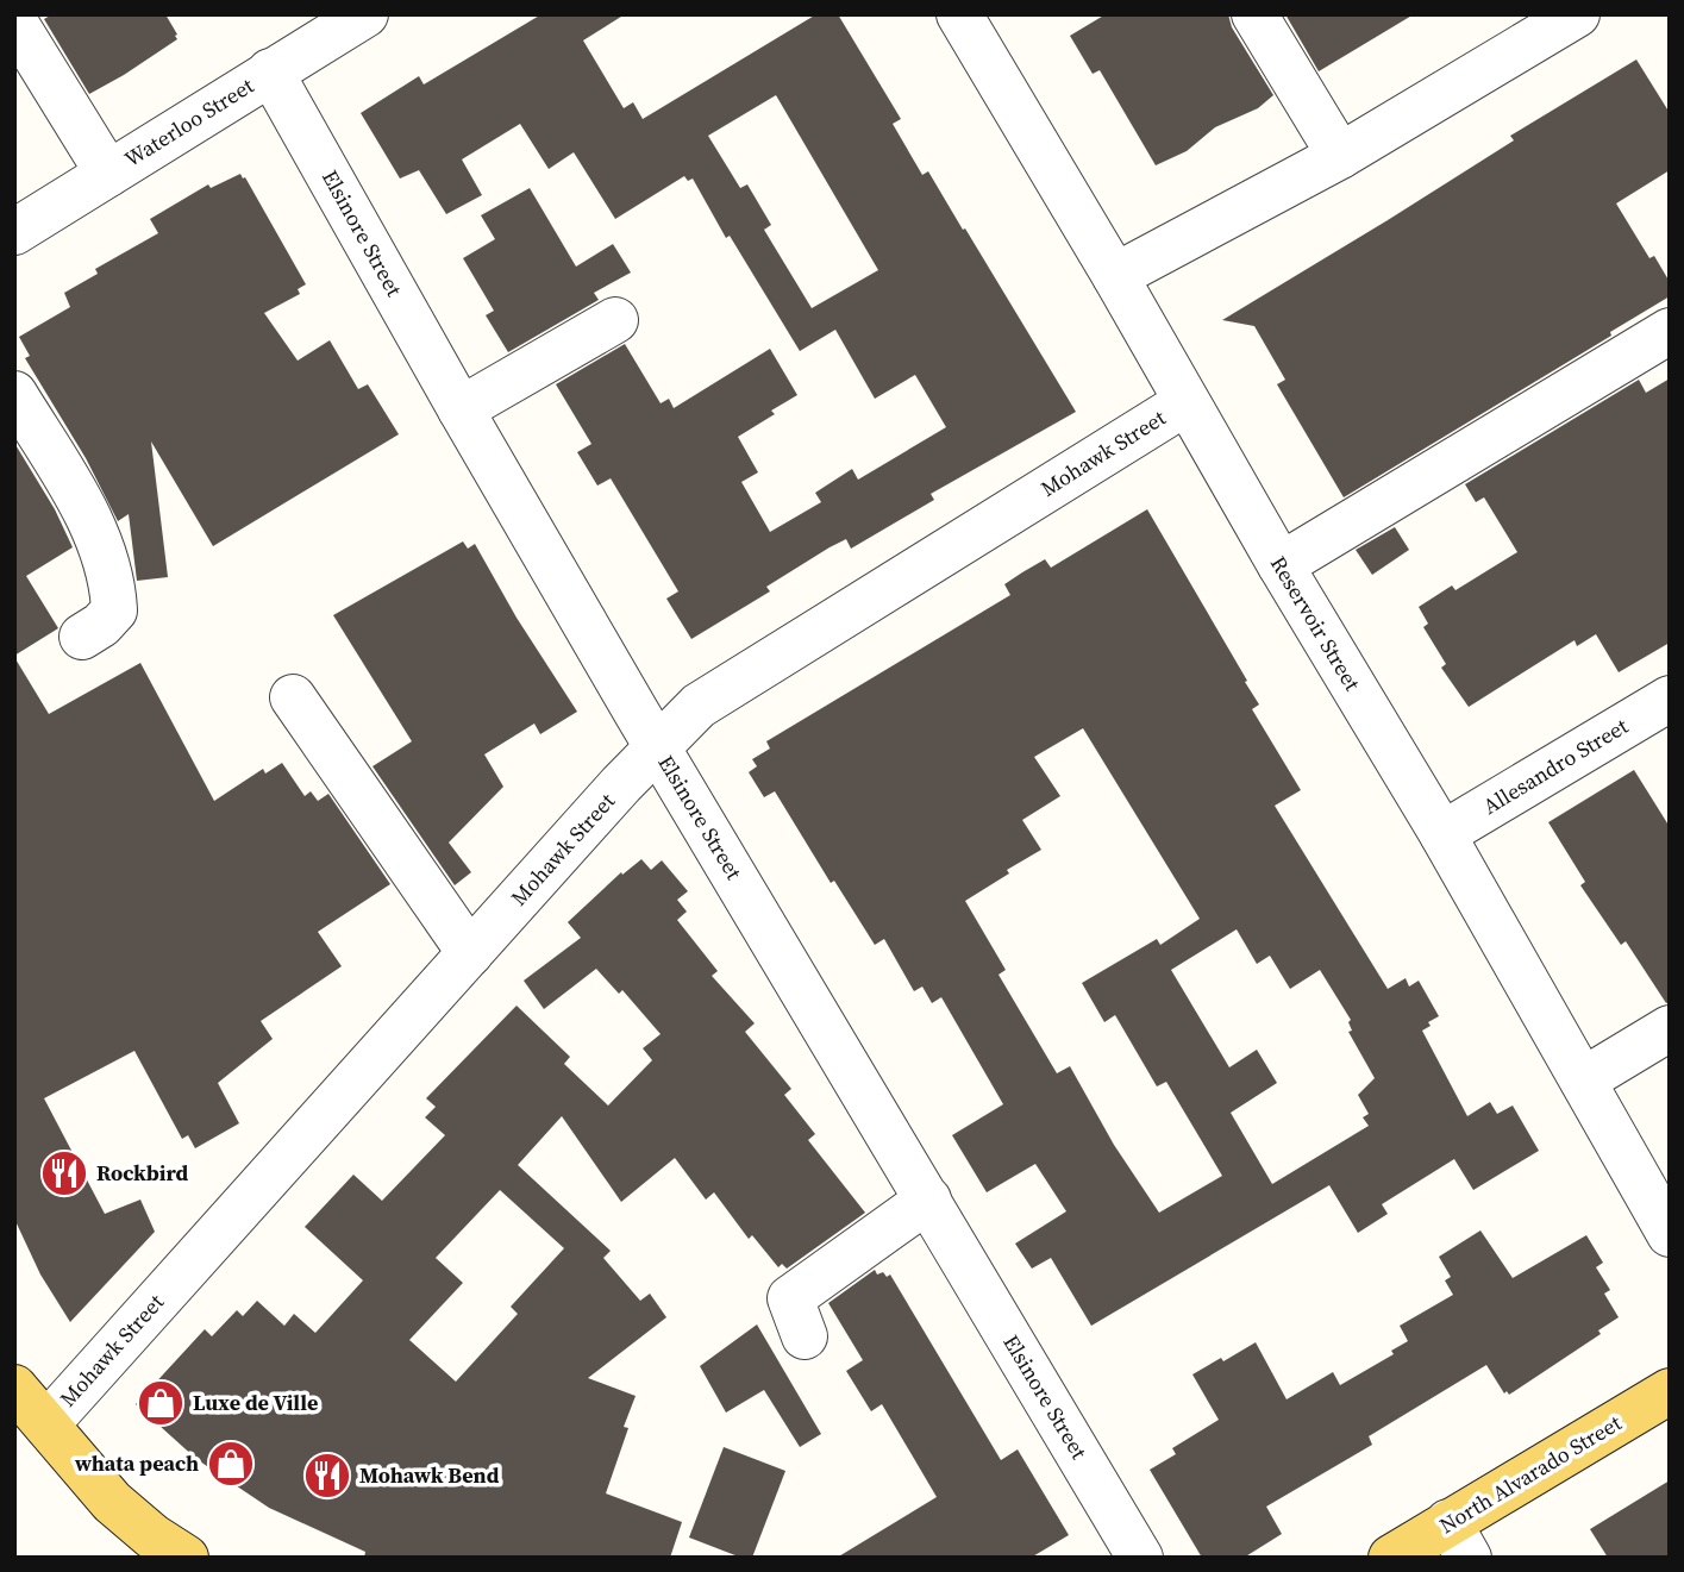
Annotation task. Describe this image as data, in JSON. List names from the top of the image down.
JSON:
{
  "streets": {
    "main road": ["North Alvarado Street"],
    "street": [
      "Waterloo Street",
      "Elsinore Street",
      "Mohawk Street",
      "Reservoir Street",
      "Allesandro Street"
    ]
  },
  "crossings": [
    ["Waterloo Street", "Elsinore Street"],
    ["Elsinore Street", "Mohawk Street"],
    ["Mohawk Street", "Reservoir Street"],
    ["Reservoir Street", "Allesandro Street"]
  ],
  "places": {
    "restaurant": ["Rockbird", "Mohawk Bend"],
    "shop": ["Luxe de Ville", "whata peach"]
  }
}
